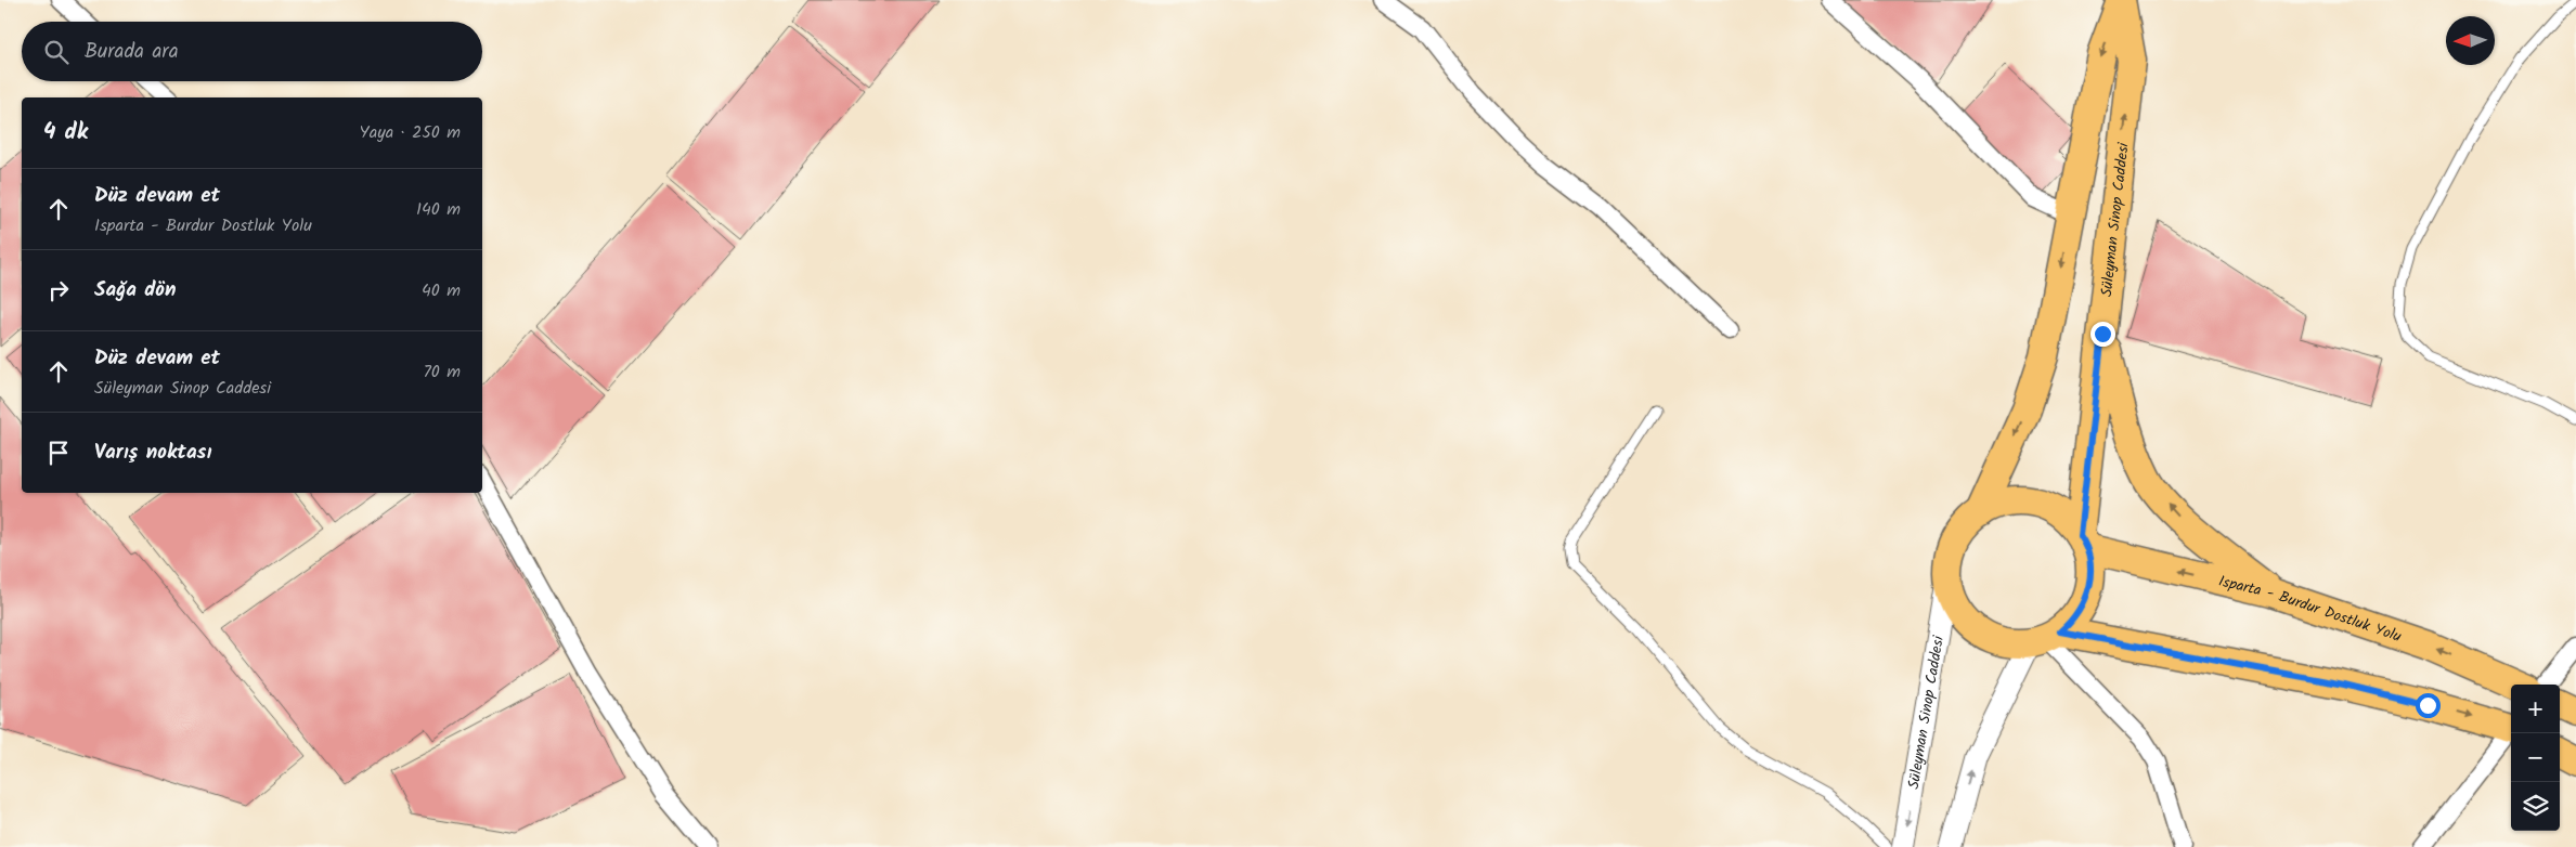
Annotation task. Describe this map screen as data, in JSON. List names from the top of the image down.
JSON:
{
  "streets": {
    "main road": ["Süleyman Sinop Caddesi", "Isparta - Burdur Dostluk Yolu"]
  },
  "crossings": [
    ["Süleyman Sinop Caddesi", "Isparta - Burdur Dostluk Yolu"]
  ],
  "north": "left",
  "page": {
    "search": "Burada ara",
    "heading": ["4 dk", "Yaya · 250 m"],
    "list": [
      ["Düz devam et", "Isparta - Burdur Dostluk Yolu", "140 m"],
      ["Sağa dön", "40 m"],
      ["Düz devam et", "Süleyman Sinop Caddesi", "70 m"],
      "Varış noktası"
    ],
    "map_buttons": ["+", "−"]
  }
}
